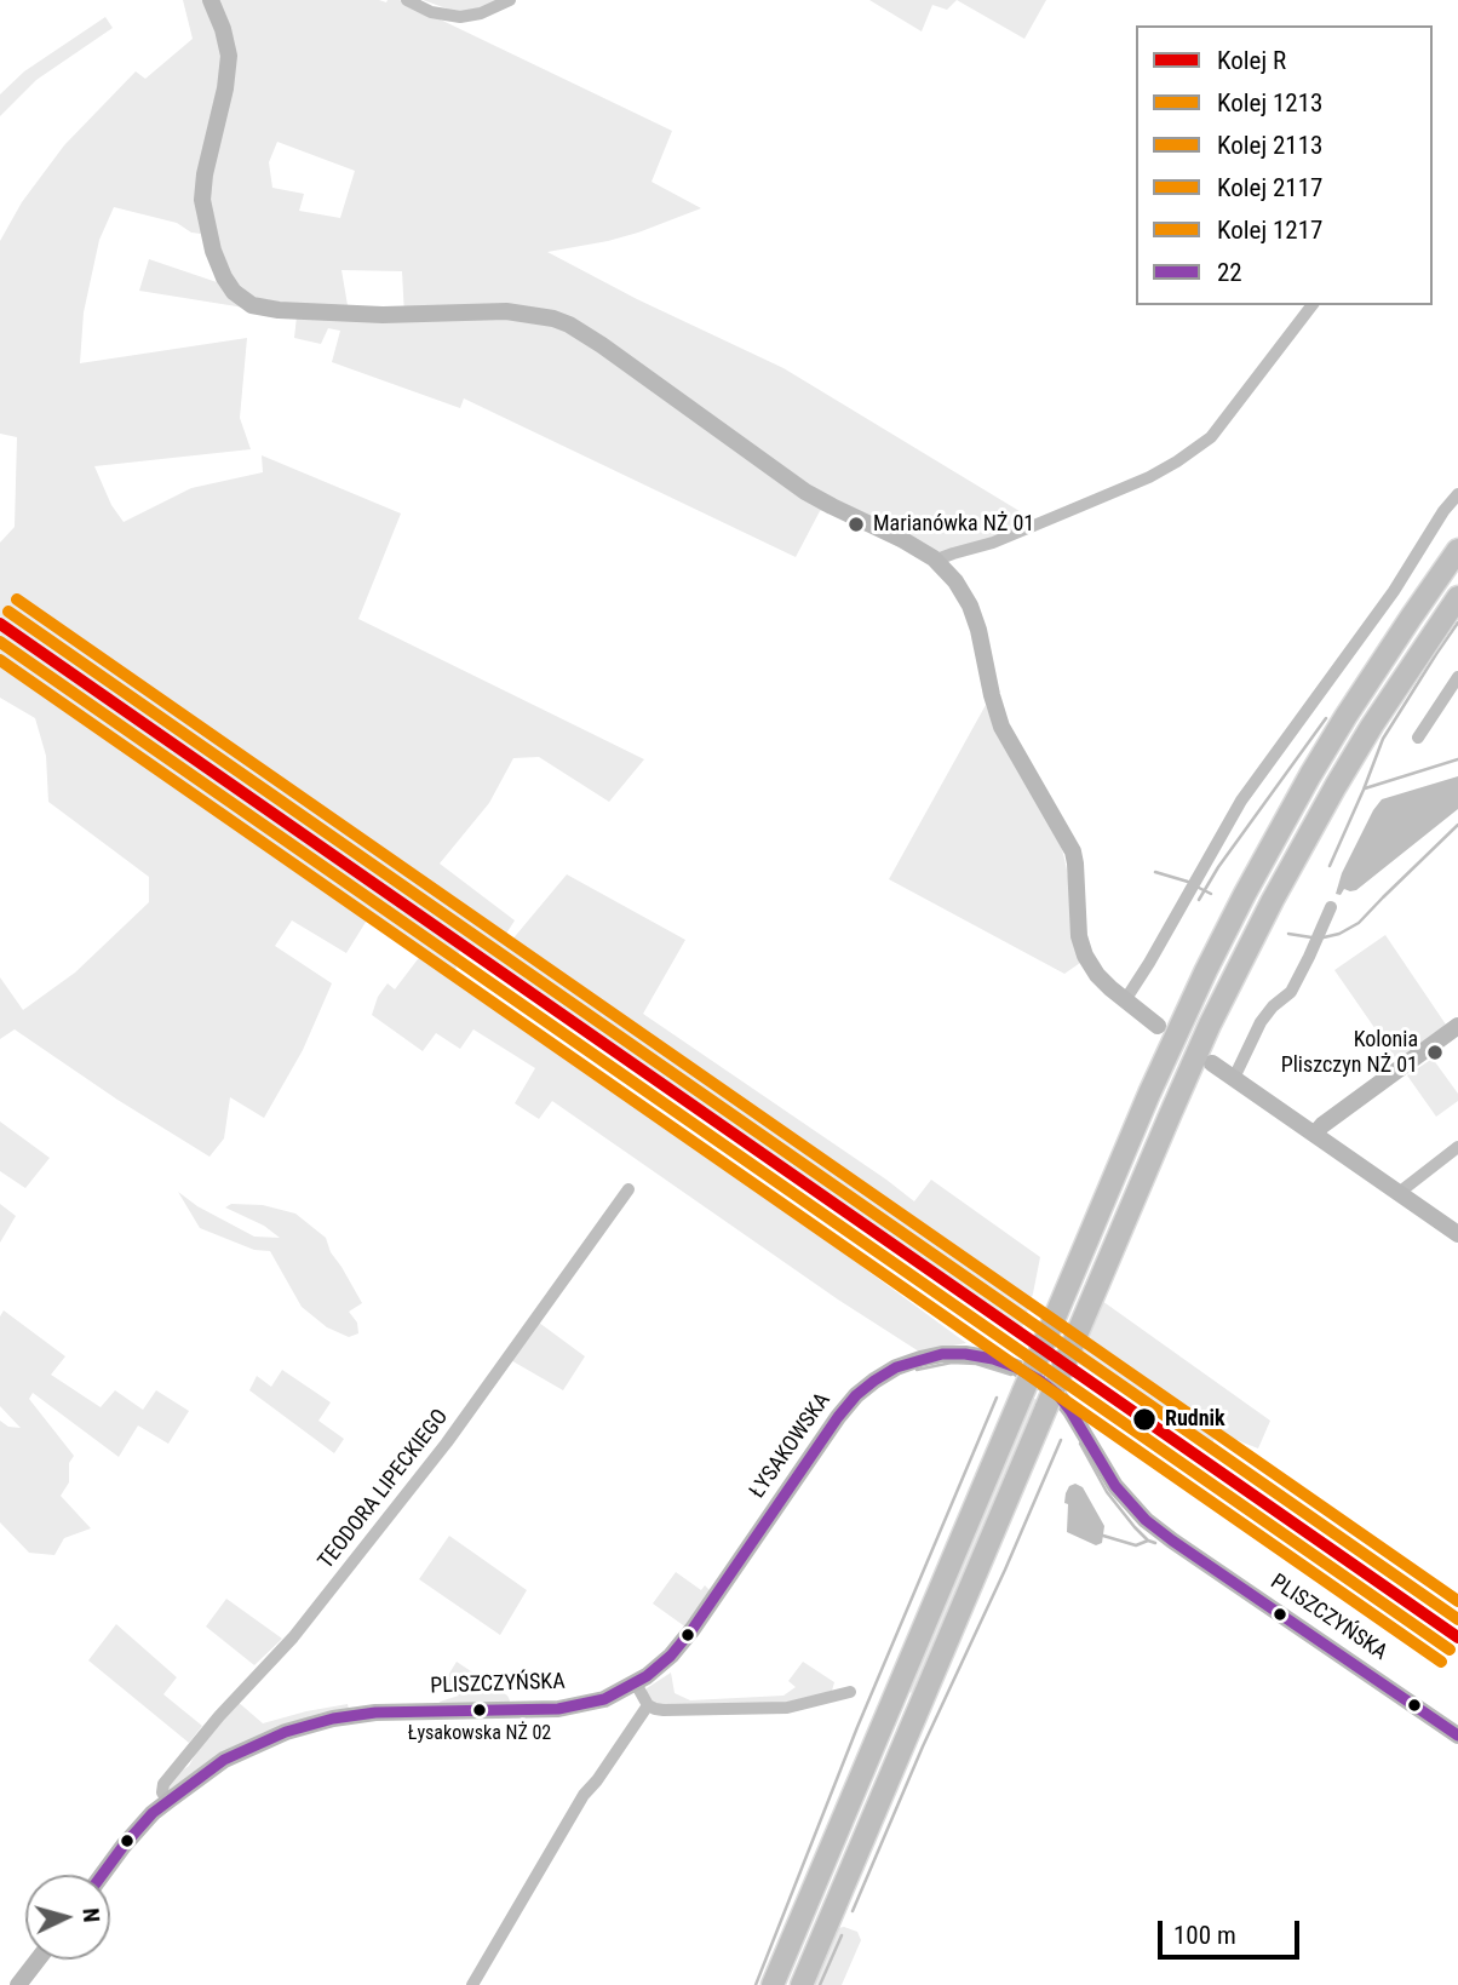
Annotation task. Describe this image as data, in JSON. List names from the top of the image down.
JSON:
{
  "streets": {
    "street": ["ŁYSAKOWSKA", "TEODORA LIPECKIEGO", "PLISZCZYŃSKA"]
  },
  "crossings": [
    ["ŁYSAKOWSKA", "PLISZCZYŃSKA"],
    ["TEODORA LIPECKIEGO", "PLISZCZYŃSKA"]
  ],
  "places": [
    "Marianówka NŻ 01",
    "Kolonia Pliszczyn NŻ 01",
    "Rudnik",
    "Łysakowska NŻ 02"
  ],
  "lines": [
    "rail line 1217",
    "rail line 2113",
    "rail line R",
    "rail line 1213",
    "rail line 2117",
    "transit line 22"
  ],
  "legend": [
    "Kolej R",
    "Kolej 1213",
    "Kolej 2113",
    "Kolej 2117",
    "Kolej 1217",
    "22"
  ],
  "scale_bar": "100 m",
  "north": "right"
}
